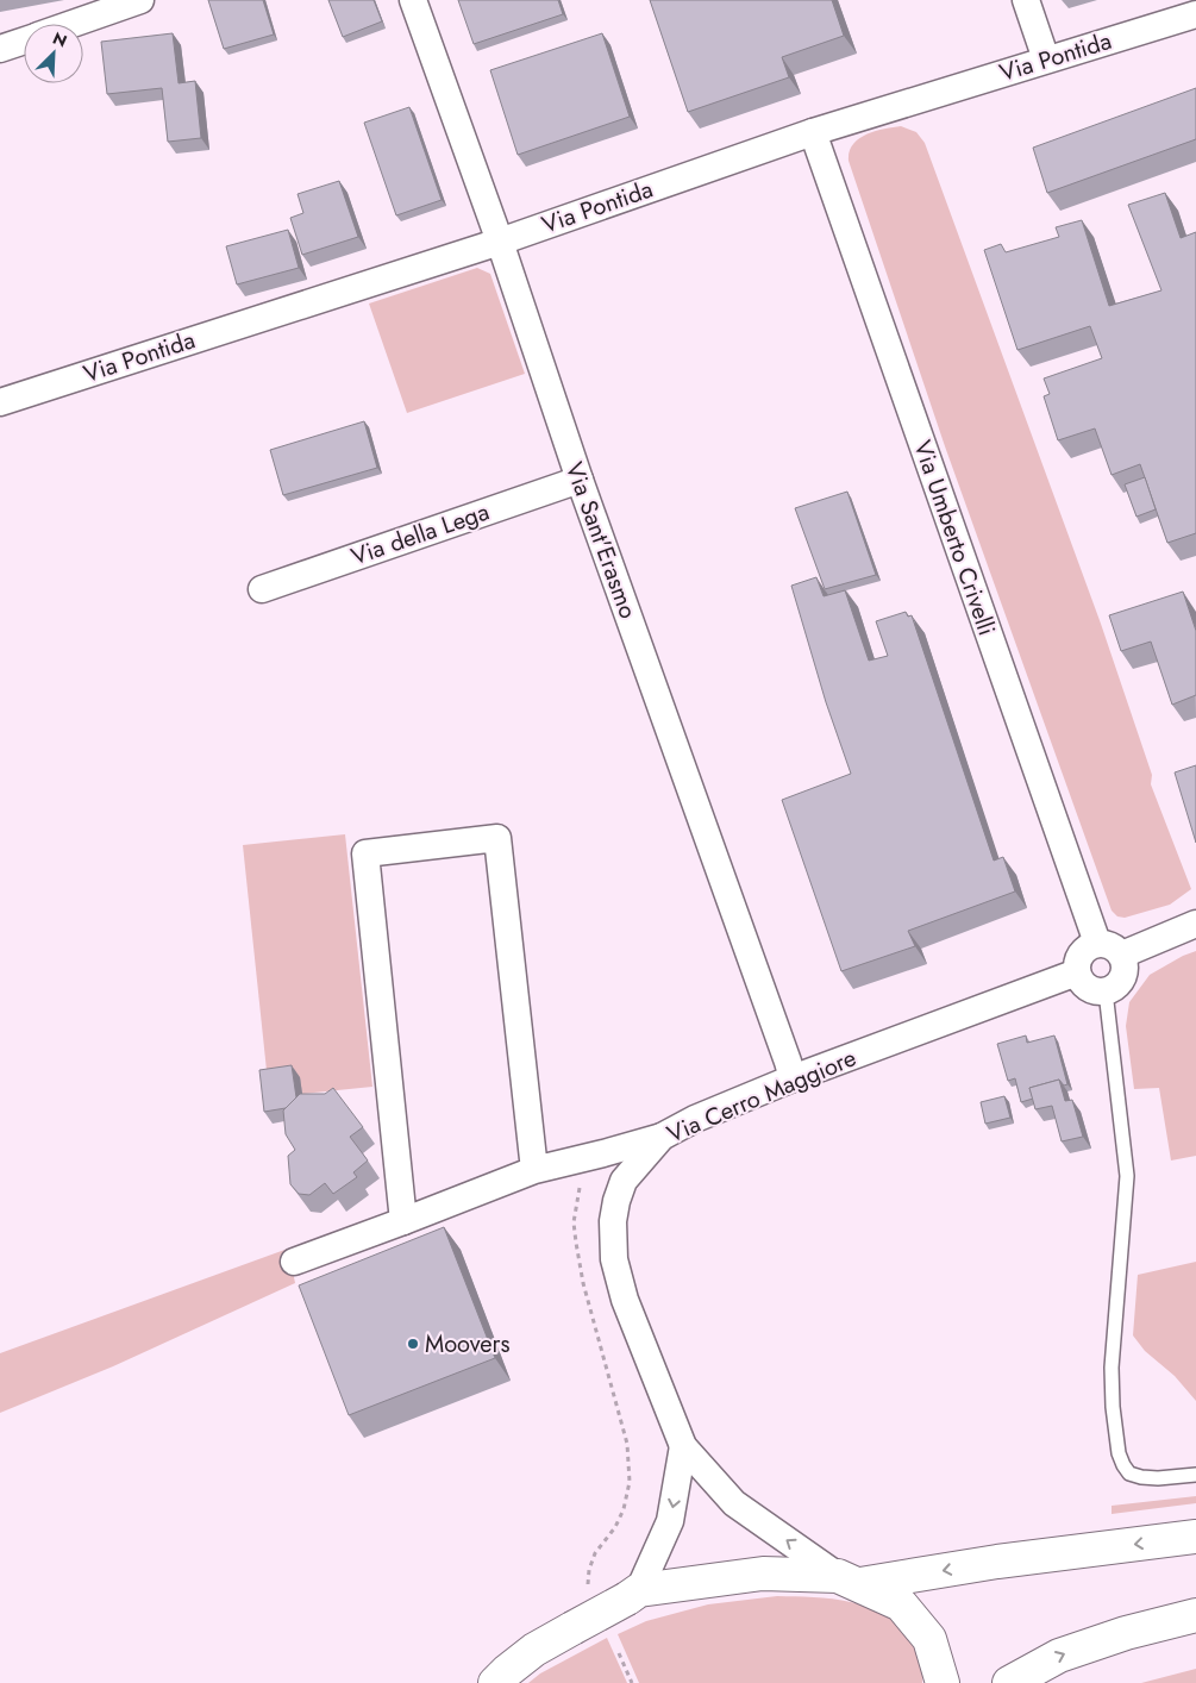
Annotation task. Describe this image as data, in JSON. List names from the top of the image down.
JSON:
{
  "streets": {
    "street": [
      "Via Pontida",
      "Via della Lega",
      "Via Umberto Crivelli",
      "Via Sant'Erasmo",
      "Via Cerro Maggiore"
    ]
  },
  "crossings": [
    ["Via Pontida", "Via Umberto Crivelli"],
    ["Via Pontida", "Via Sant'Erasmo"],
    ["Via della Lega", "Via Sant'Erasmo"],
    ["Via Umberto Crivelli", "Via Cerro Maggiore"],
    ["Via Sant'Erasmo", "Via Cerro Maggiore"]
  ],
  "places": ["Moovers"],
  "north": "top right"
}
